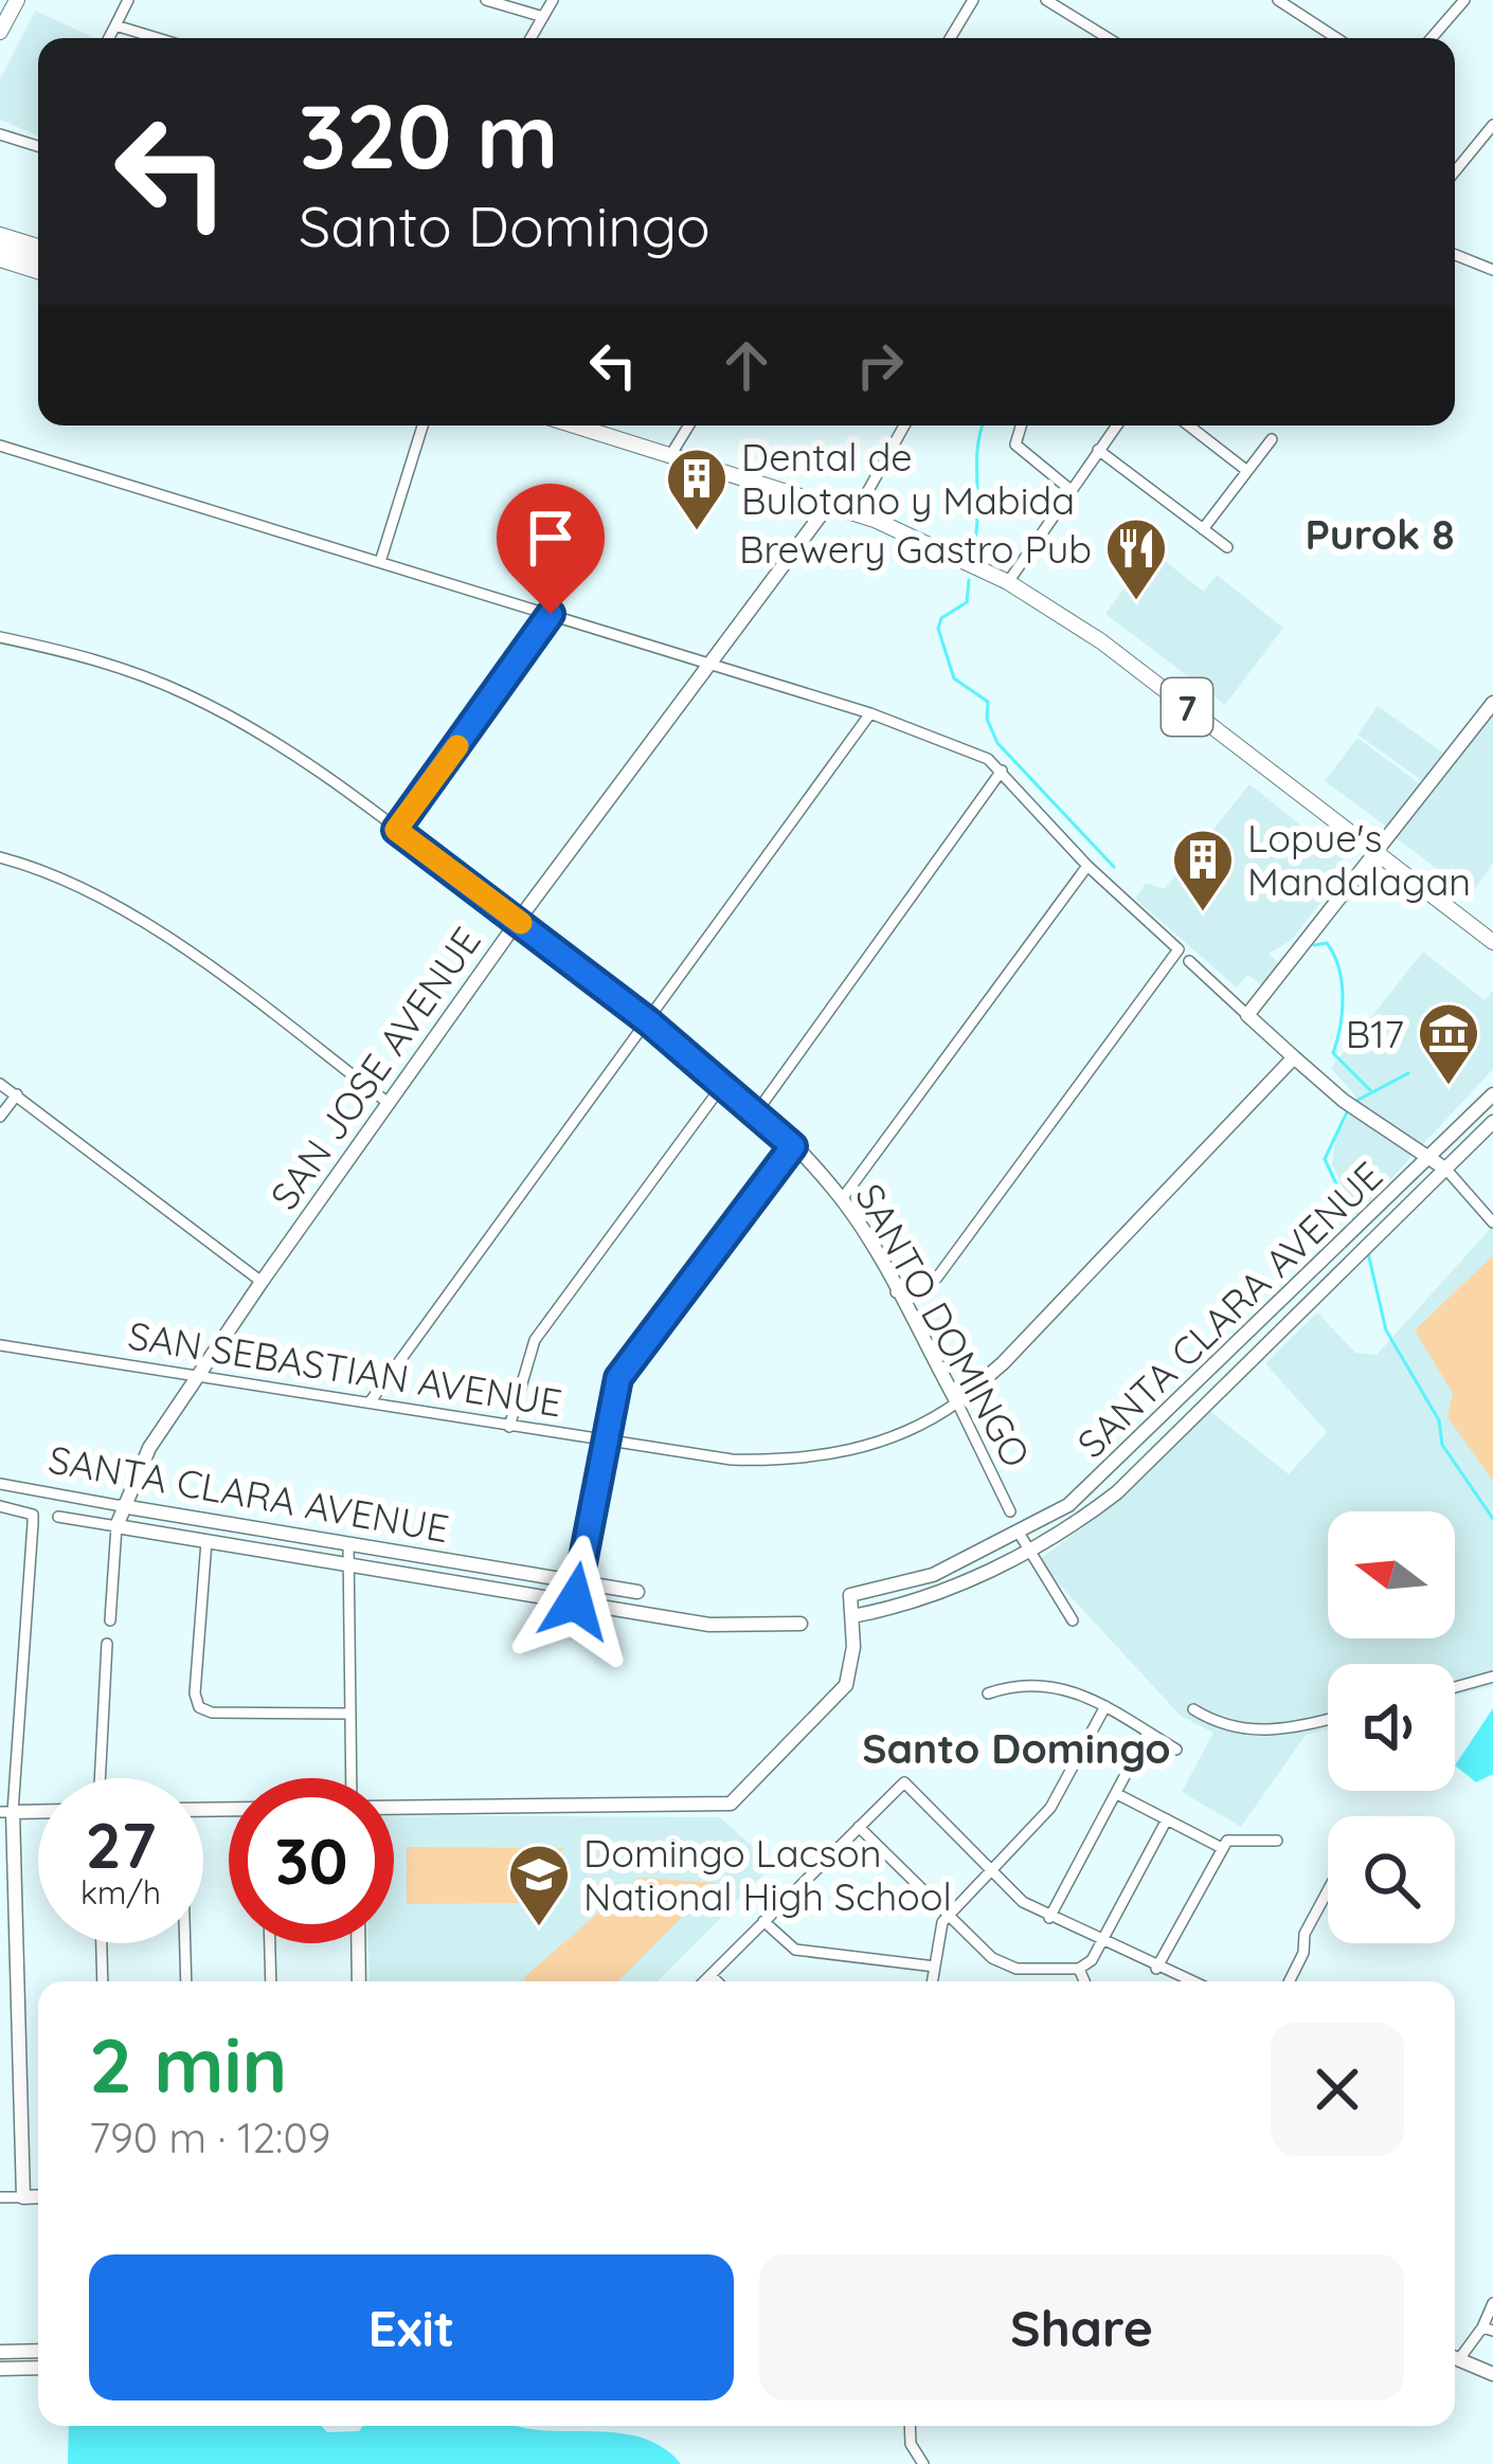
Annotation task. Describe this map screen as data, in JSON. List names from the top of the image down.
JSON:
{
  "streets": {
    "main road": ["7"],
    "street": [
      "SAN JOSE AVENUE",
      "SANTA CLARA AVENUE",
      "SANTO DOMINGO",
      "SAN SEBASTIAN AVENUE"
    ]
  },
  "crossings": [
    ["7", "SAN JOSE AVENUE"],
    ["SAN JOSE AVENUE", "SANTA CLARA AVENUE"],
    ["SAN JOSE AVENUE", "SANTO DOMINGO"],
    ["SAN JOSE AVENUE", "SAN SEBASTIAN AVENUE"],
    ["SANTO DOMINGO", "SAN SEBASTIAN AVENUE"]
  ],
  "districts": ["Purok 8", "Santo Domingo"],
  "places": {
    "building": ["Dental de Bulotano y Mabida", "Lopue's Mandalagan"],
    "restaurant": ["Brewery Gastro Pub"],
    "museum": ["B17"],
    "school or university": ["Domingo Lacson National High School"]
  },
  "north": "left",
  "page": {
    "turn": ["320 m", "Santo Domingo"],
    "speed": "27 km/h",
    "limit": "30",
    "heading": ["2 min", "790 m · 12:09"],
    "buttons": ["Exit", "Share"]
  }
}
